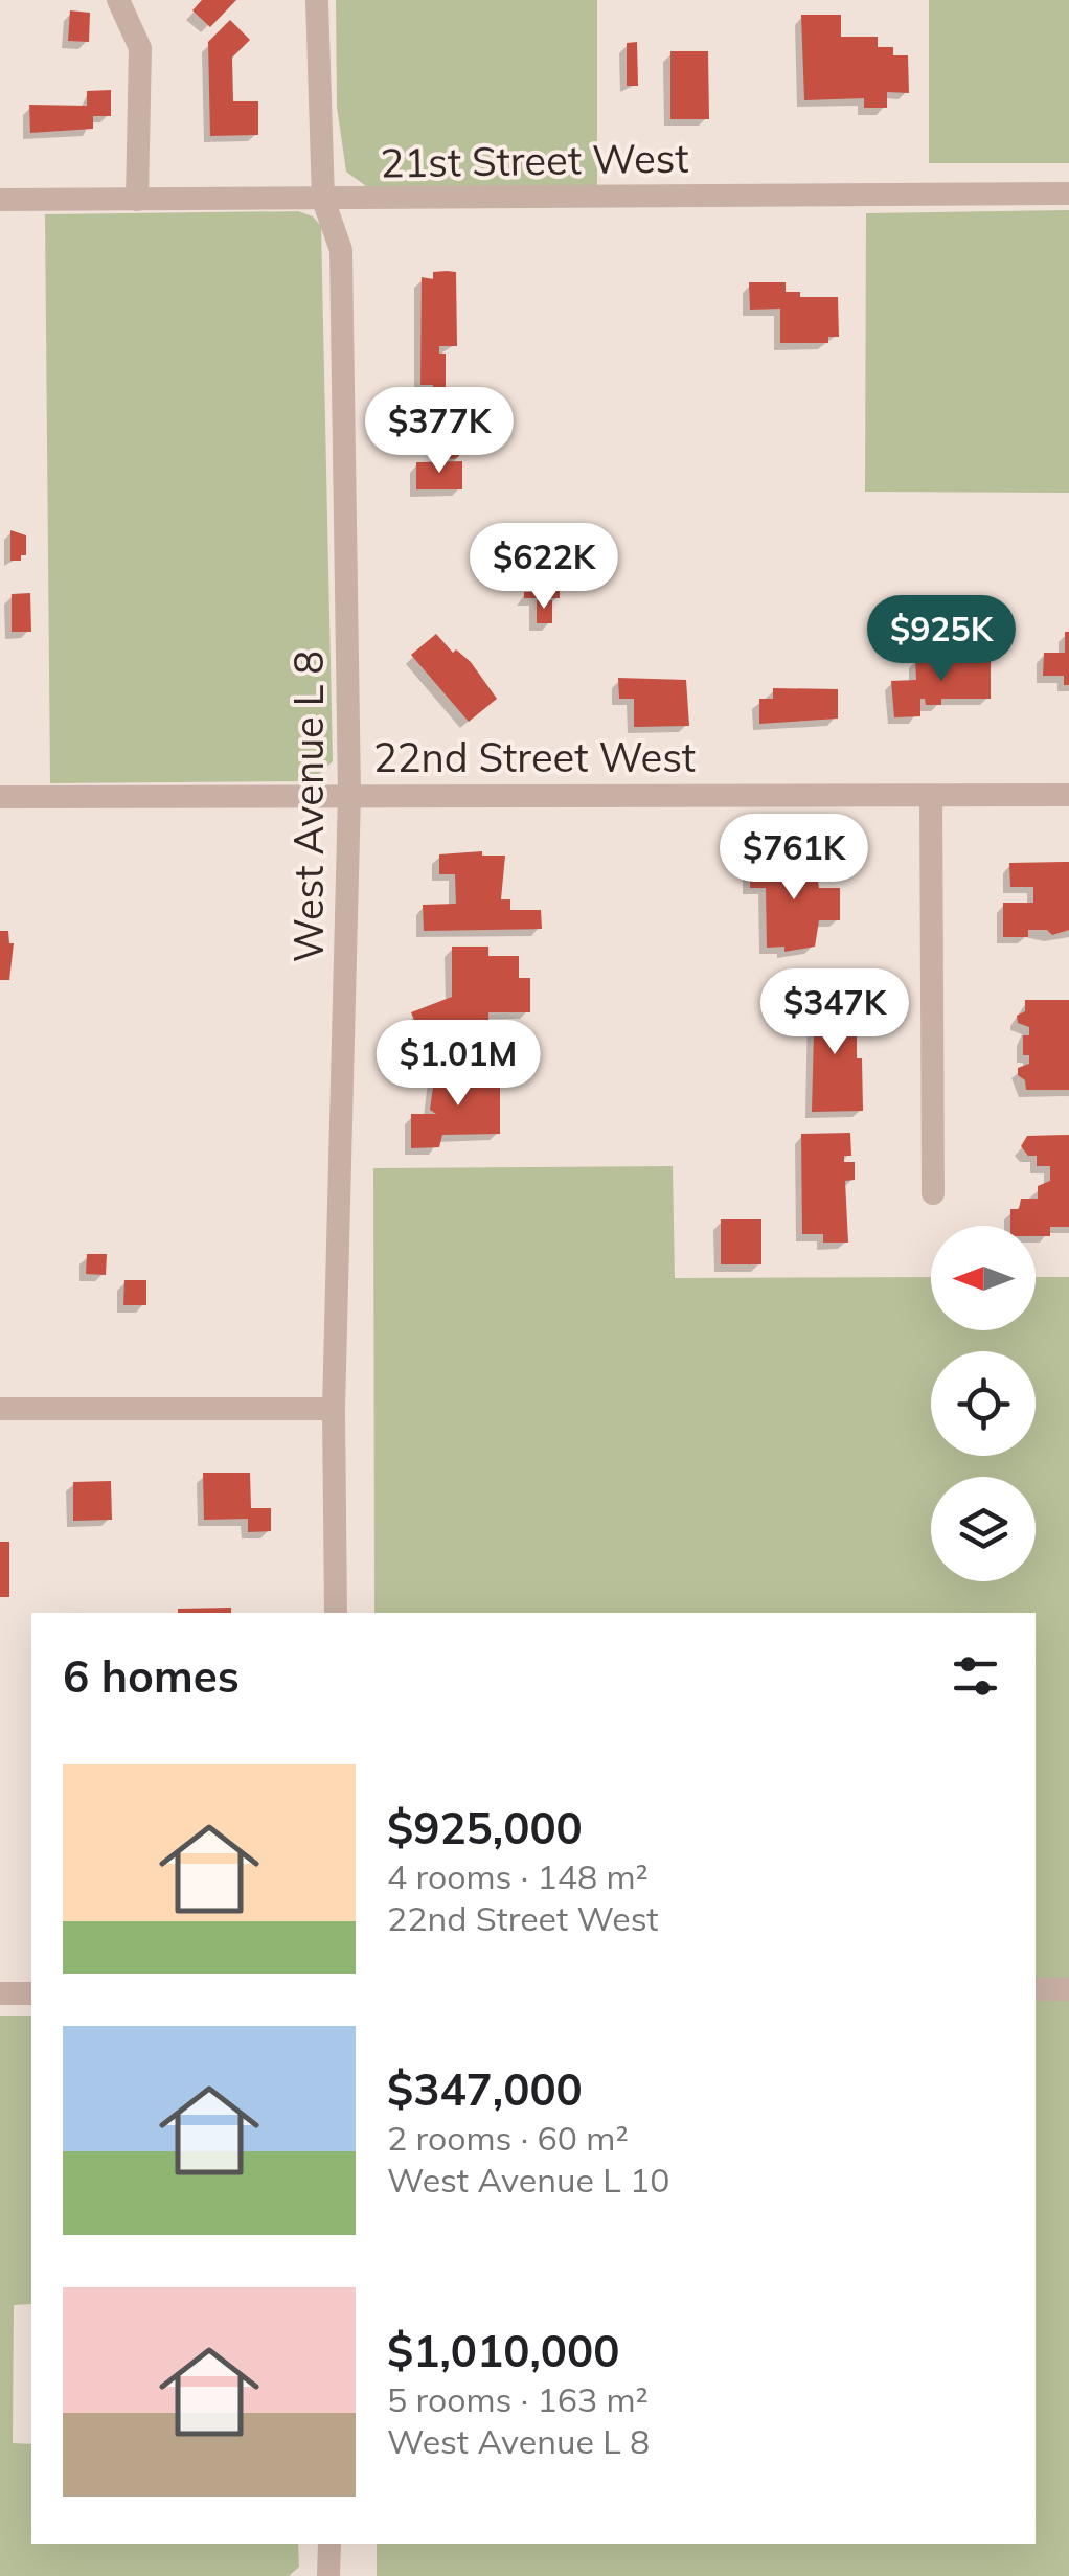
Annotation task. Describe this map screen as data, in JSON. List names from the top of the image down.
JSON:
{
  "streets": {
    "street": ["21st Street West", "22nd Street West", "West Avenue L 8"]
  },
  "crossings": [
    ["21st Street West", "West Avenue L 8"],
    ["22nd Street West", "West Avenue L 8"]
  ],
  "north": "left",
  "page": {
    "price": [
      "$377K",
      "$622K",
      "$925K",
      "$761K",
      "$347K",
      "$1.01M"
    ],
    "heading": "6 homes",
    "list": [
      {
        "name": "$925,000",
        "note": "4 rooms · 148 m² · 22nd Street West"
      },
      {
        "name": "$347,000",
        "note": "2 rooms · 60 m² · West Avenue L 10"
      },
      {
        "name": "$1,010,000",
        "note": "5 rooms · 163 m² · West Avenue L 8"
      }
    ]
  }
}
